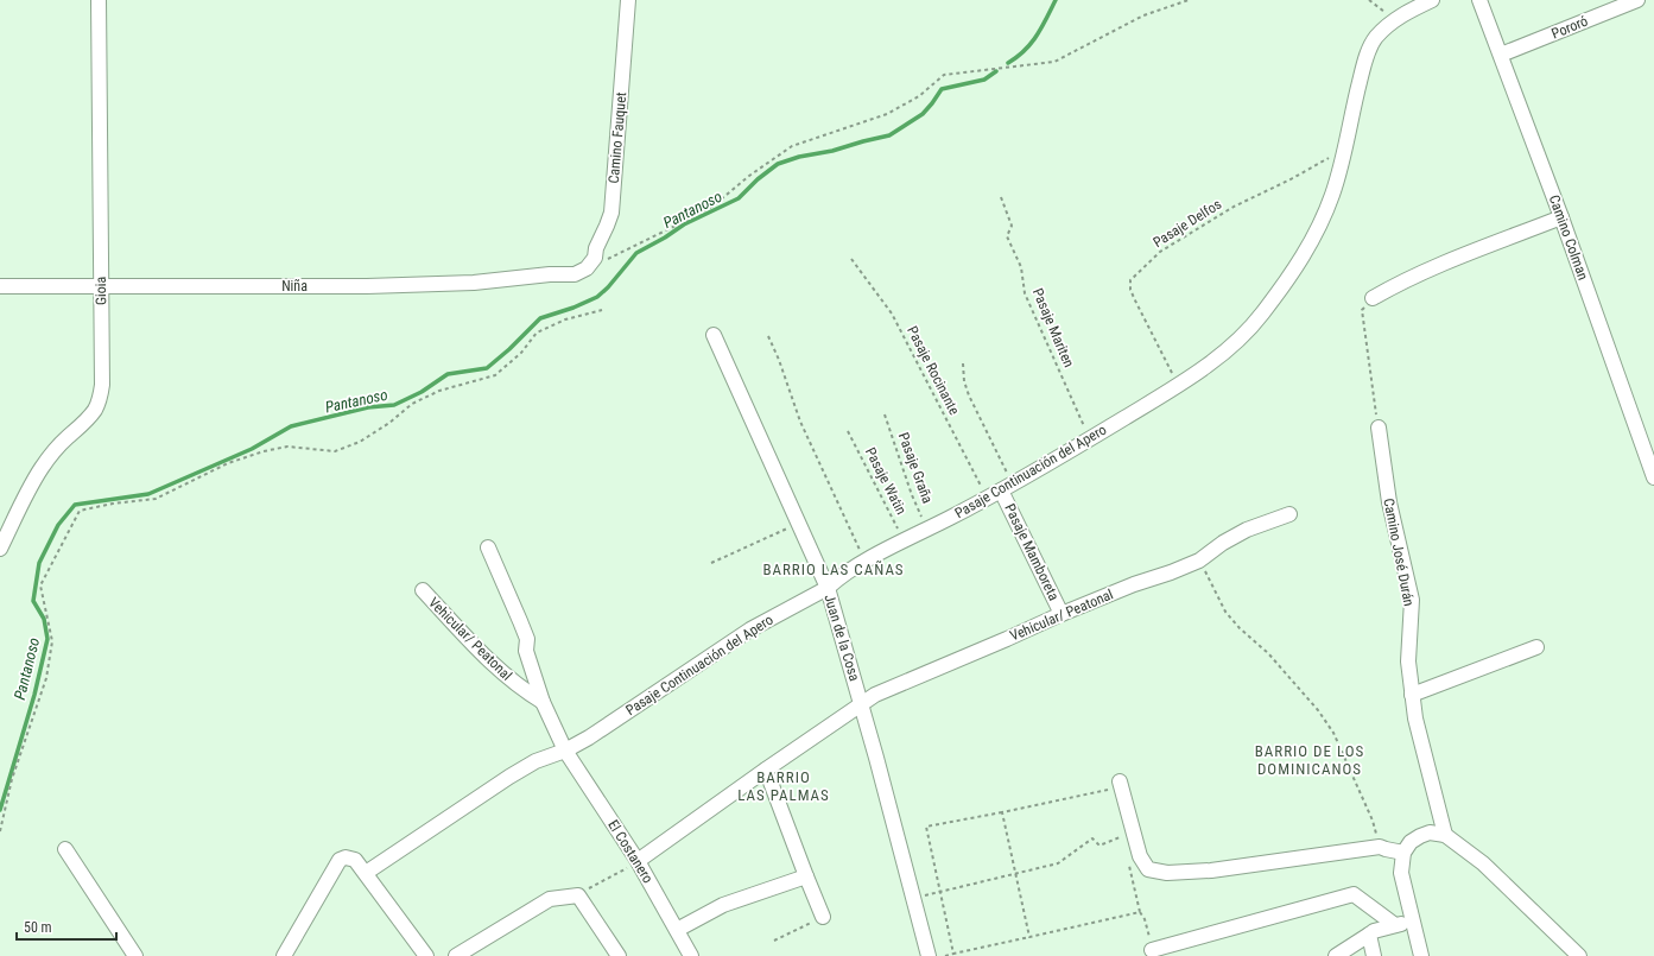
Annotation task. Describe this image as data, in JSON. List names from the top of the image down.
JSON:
{
  "streets": {
    "street": [
      "Pororó",
      "Camino Fauquet",
      "Camino Colman",
      "Niña",
      "Gioia",
      "Pasaje Continuación del Apero",
      "Pasaje Mamboreta",
      "Camino José Durán",
      "Vehicular/ Peatonal",
      "Juan de la Cosa",
      "El Costanero"
    ],
    "path": [
      "Pasaje Delfos",
      "Pasaje Mariten",
      "Pasaje Rocinante",
      "Pasaje Graña",
      "Pasaje Watin"
    ]
  },
  "crossings": [
    ["Pororó", "Camino Colman"],
    ["Camino Fauquet", "Niña"],
    ["Pasaje Delfos", "Pasaje Continuación del Apero"],
    ["Niña", "Gioia"],
    ["Pasaje Mariten", "Pasaje Continuación del Apero"],
    ["Pasaje Rocinante", "Pasaje Continuación del Apero"],
    ["Pasaje Graña", "Pasaje Continuación del Apero"],
    ["Pasaje Continuación del Apero", "Pasaje Watin"],
    ["Pasaje Continuación del Apero", "Pasaje Mamboreta"],
    ["Pasaje Continuación del Apero", "Vehicular/ Peatonal"],
    ["Pasaje Continuación del Apero", "Juan de la Cosa"],
    ["Pasaje Continuación del Apero", "El Costanero"],
    ["Pasaje Mamboreta", "Vehicular/ Peatonal"],
    ["Vehicular/ Peatonal", "Juan de la Cosa"],
    ["Vehicular/ Peatonal", "El Costanero"]
  ],
  "districts": ["BARRIO LAS CAÑAS", "BARRIO DE LOS DOMINICANOS", "BARRIO LAS PALMAS"],
  "water": ["Pantanoso"],
  "scale_bar": "50 m"
}
